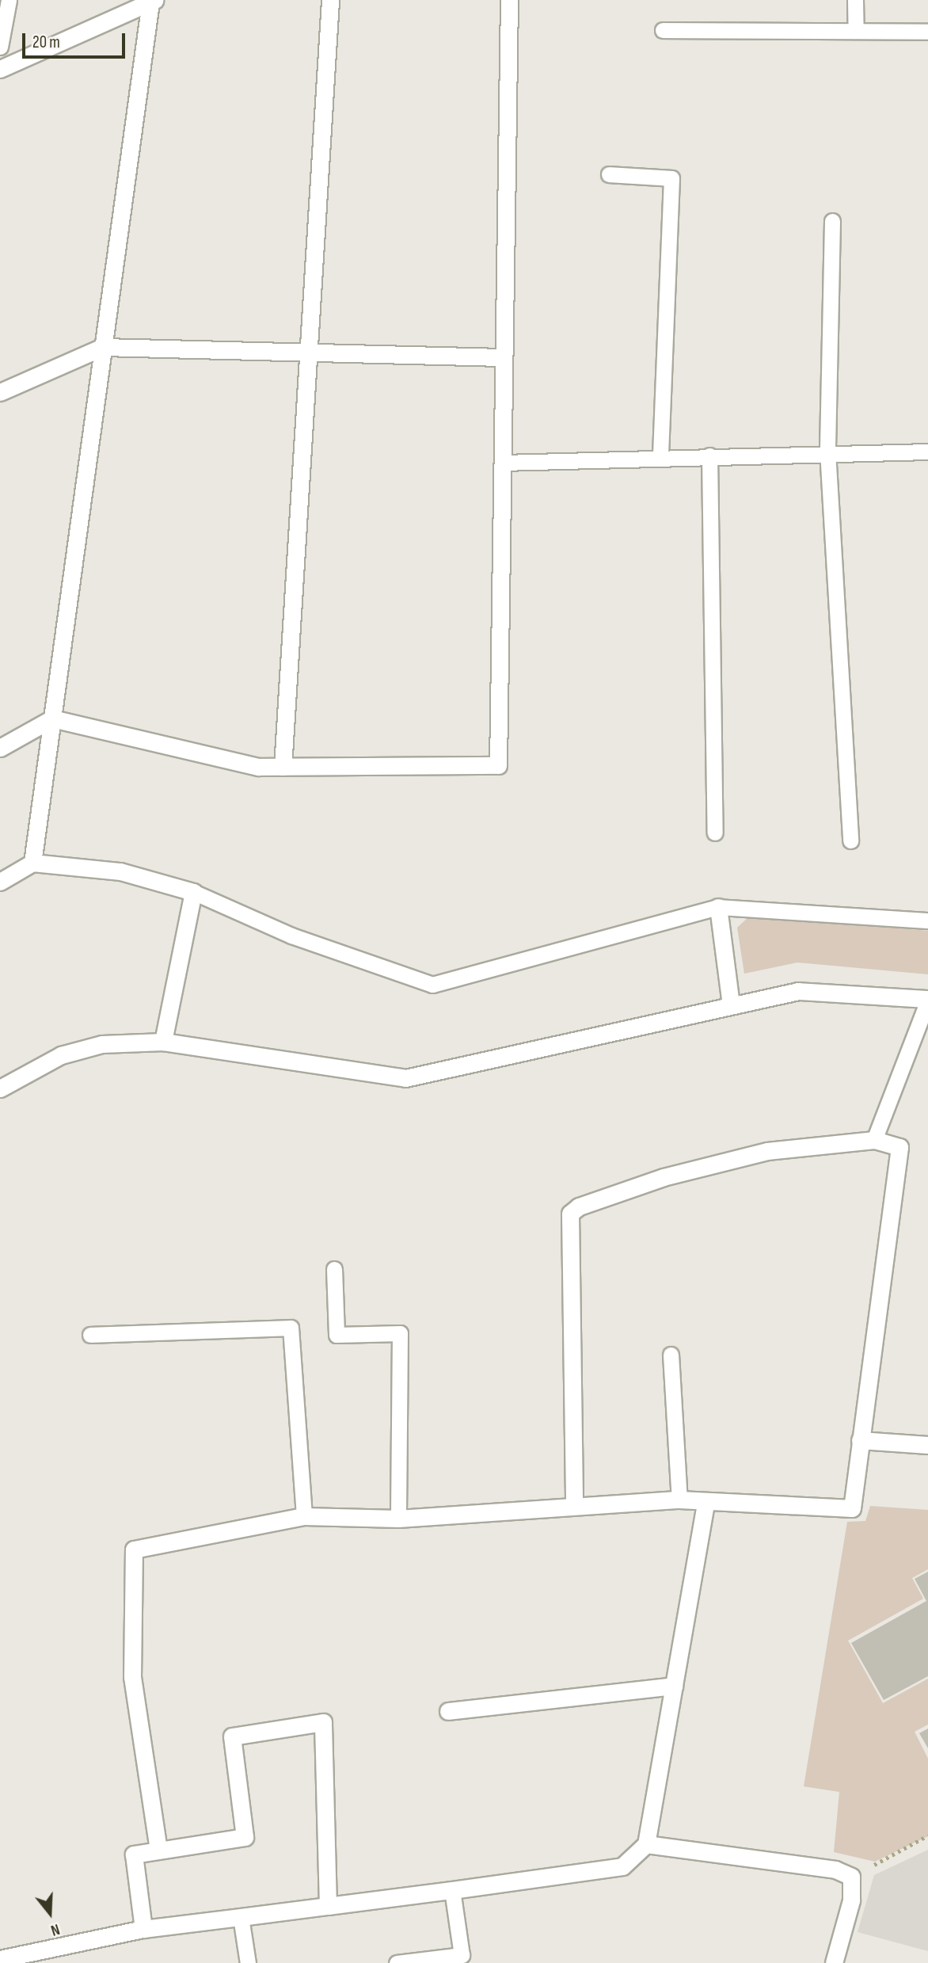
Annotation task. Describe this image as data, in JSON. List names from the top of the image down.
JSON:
{
  "scale_bar": "20 m",
  "north": "bottom"
}
